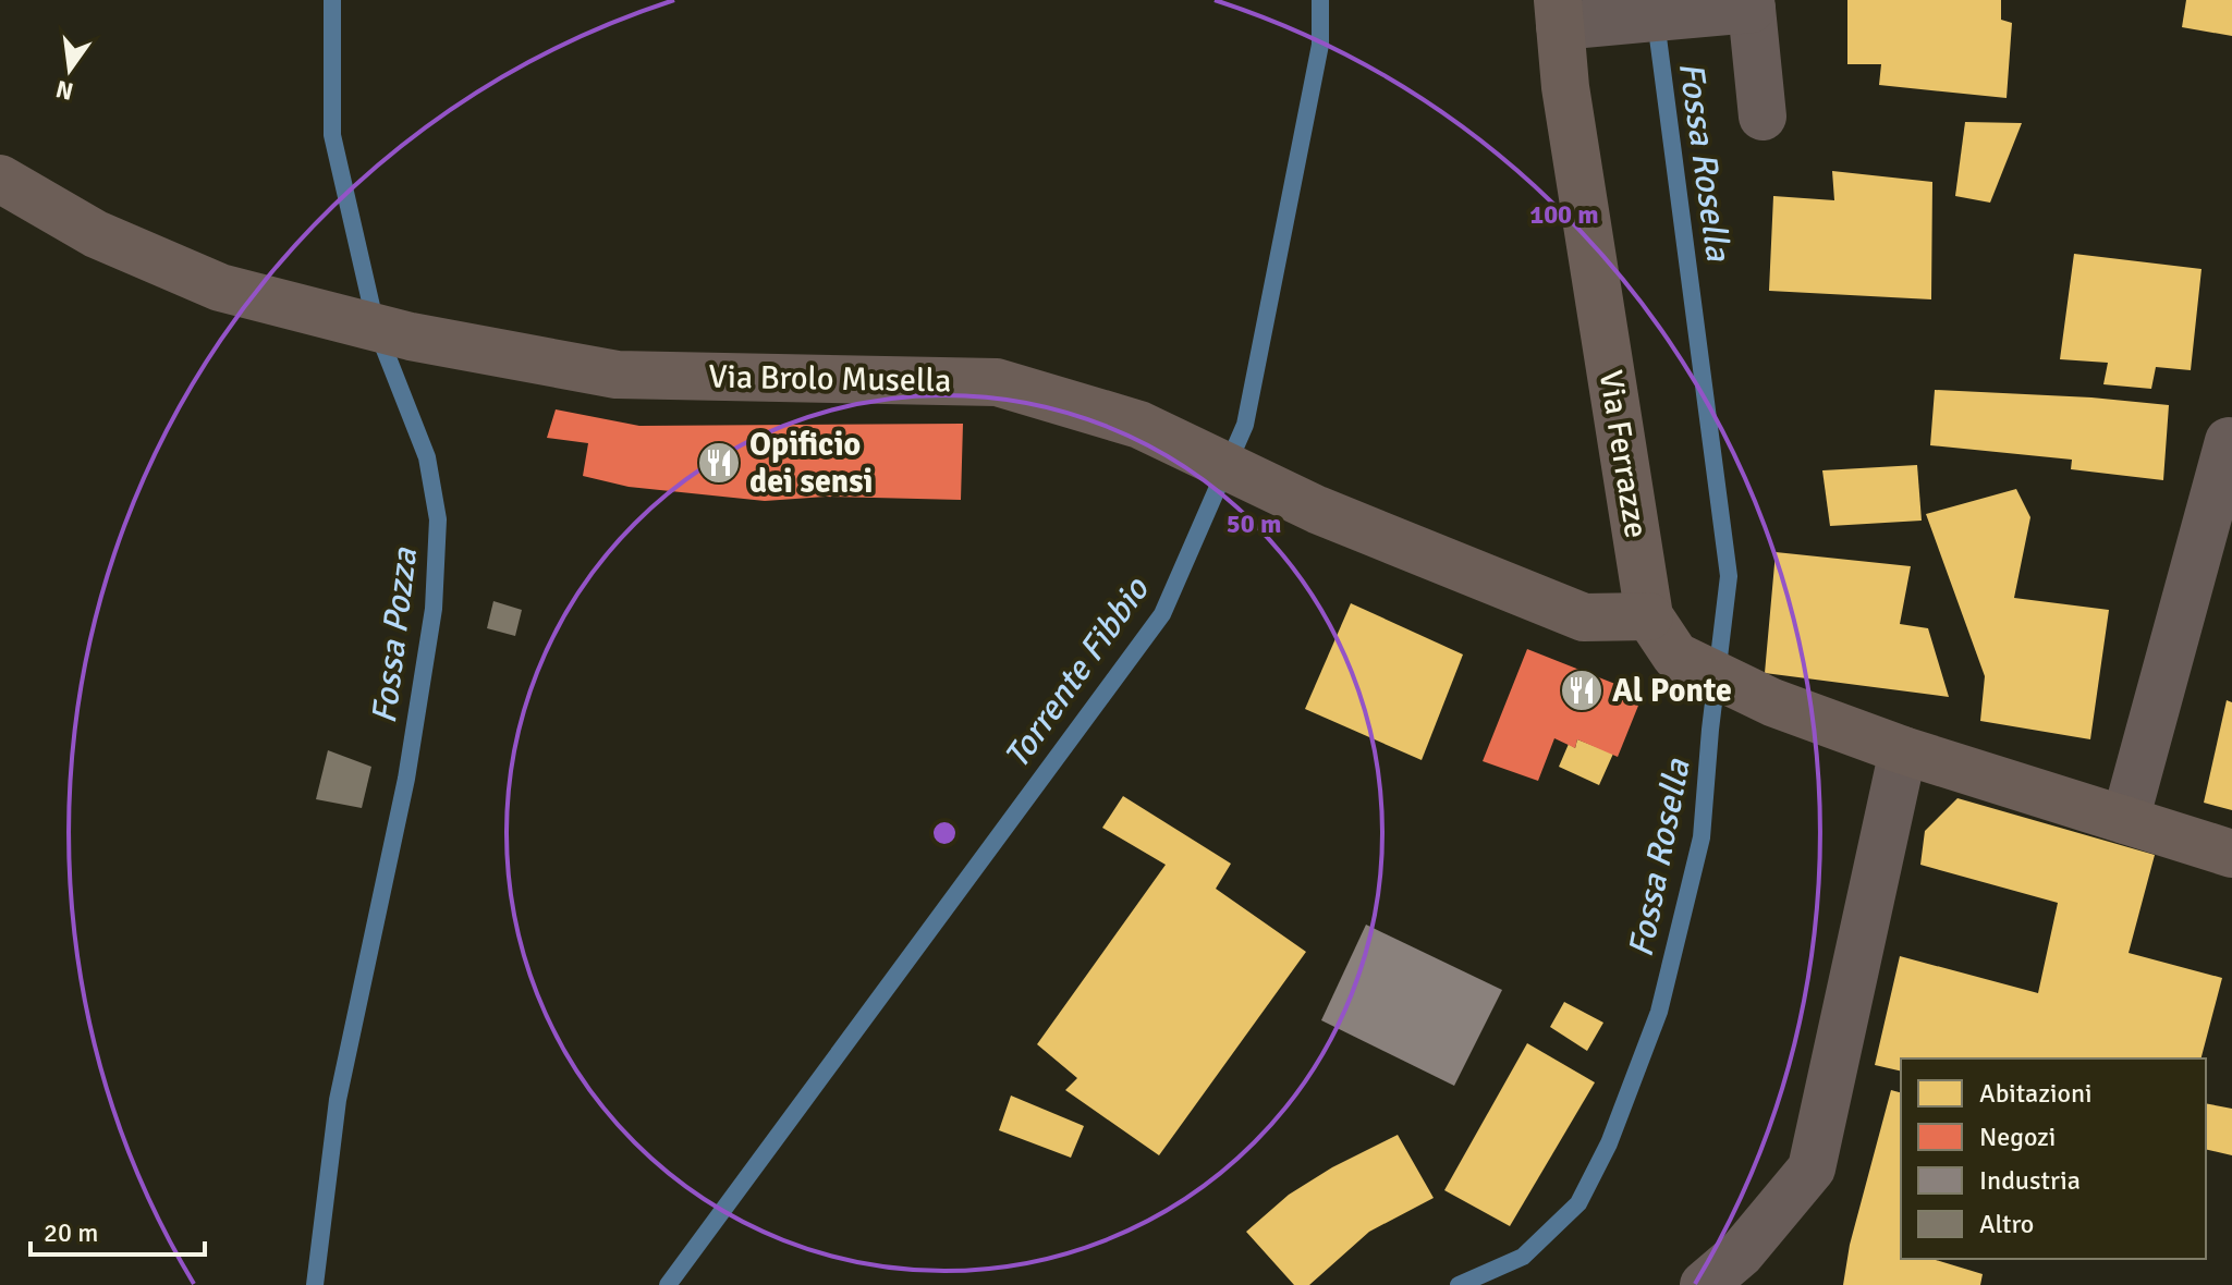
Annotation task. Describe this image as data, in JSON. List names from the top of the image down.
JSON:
{
  "streets": {
    "street": ["Via Brolo Musella", "Via Ferrazze"]
  },
  "crossings": [
    ["Via Brolo Musella", "Via Ferrazze"]
  ],
  "water": ["Fossa Rosella", "Fossa Pozza", "Torrente Fibbio"],
  "places": {
    "restaurant": ["Opificio dei sensi", "Al Ponte"]
  },
  "legend": [
    "Abitazioni",
    "Negozi",
    "Industria",
    "Altro"
  ],
  "scale_bar": "20 m",
  "north": "bottom",
  "rings": ["100 m", "50 m"]
}
